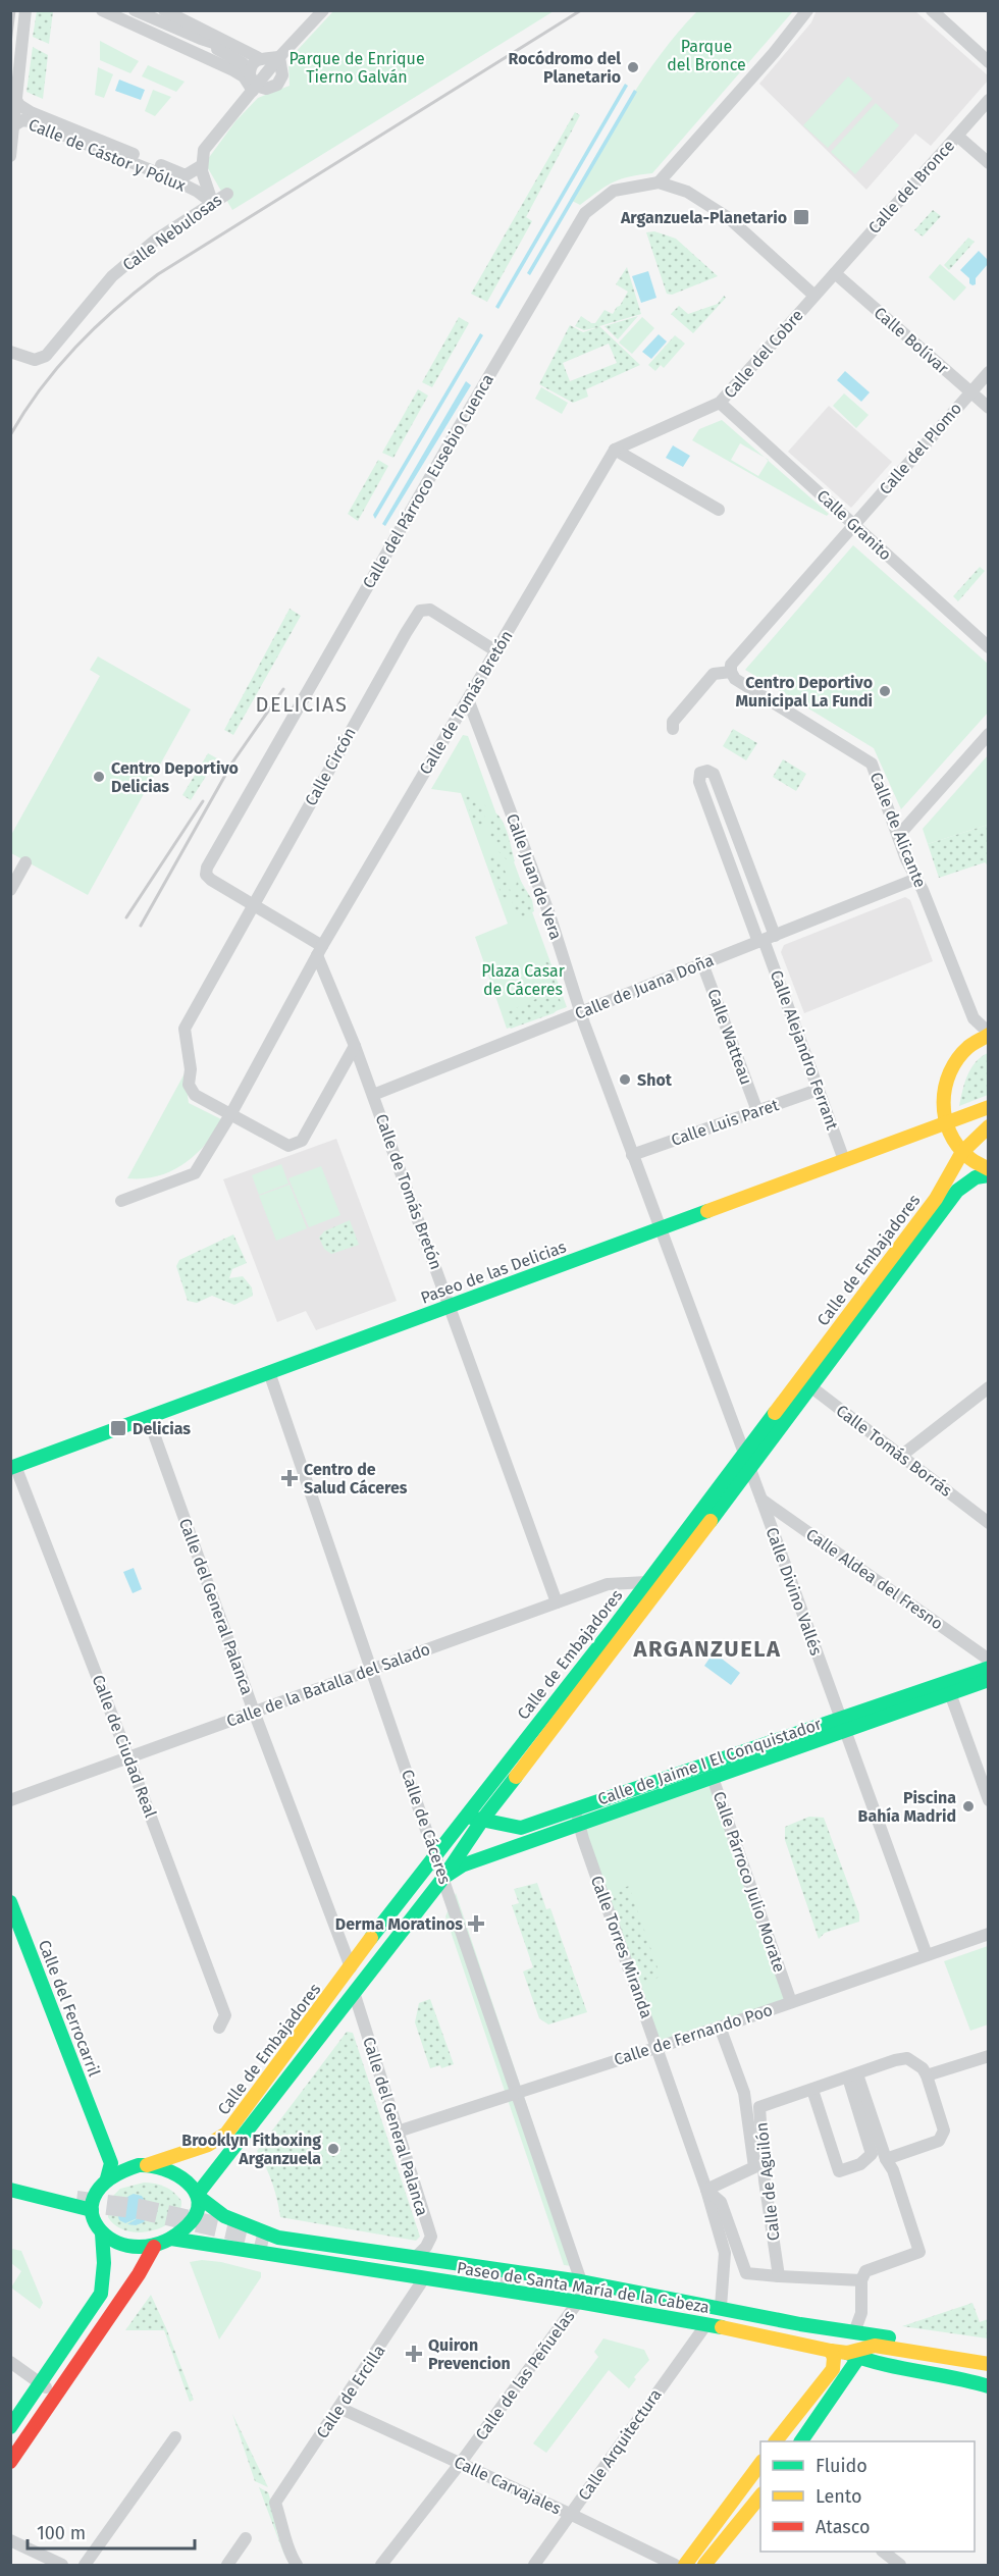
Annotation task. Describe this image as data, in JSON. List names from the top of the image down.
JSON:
{
  "streets": {
    "main road": [
      "Calle de Embajadores",
      "Paseo de las Delicias",
      "Calle de Jaime I El Conquistador",
      "Calle del Ferrocarril",
      "Paseo de Santa María de la Cabeza"
    ],
    "street": [
      "Calle de Cástor y Pólux",
      "Calle del Bronce",
      "Calle Nebulosas",
      "Calle Bolívar",
      "Calle del Cobre",
      "Calle del Plomo",
      "Calle del Párroco Eusebio Cuenca",
      "Calle Granito",
      "Calle de Tomás Bretón",
      "Calle Circón",
      "Calle de Alicante",
      "Calle Juan de Vera",
      "Calle de Juana Doña",
      "Calle Watteau",
      "Calle Alejandro Ferrant",
      "Calle Luis Paret",
      "Calle Tomás Borrás",
      "Calle Aldea del Fresno",
      "Calle Divino Vallés",
      "Calle del General Palanca",
      "Calle de la Batalla del Salado",
      "Calle de Ciudad Real",
      "Calle de Cáceres",
      "Calle Párroco Julio Morate",
      "Calle Torres Miranda",
      "Calle de Fernando Poo",
      "Calle de Aguilón",
      "Calle de las Peñuelas",
      "Calle de Ercilla",
      "Calle Arquitectura",
      "Calle Carvajales"
    ]
  },
  "crossings": [
    ["Calle de Cástor y Pólux", "Calle Nebulosas"],
    ["Calle del Bronce", "Calle Bolívar"],
    ["Calle del Bronce", "Calle del Cobre"],
    ["Calle Bolívar", "Calle del Cobre"],
    ["Calle Bolívar", "Calle del Plomo"],
    ["Calle del Cobre", "Calle del Párroco Eusebio Cuenca"],
    ["Calle del Cobre", "Calle Granito"],
    ["Calle del Cobre", "Calle de Tomás Bretón"],
    ["Calle del Plomo", "Calle Granito"],
    ["Calle del Plomo", "Calle de Alicante"],
    ["Calle del Párroco Eusebio Cuenca", "Calle de Tomás Bretón"],
    ["Calle del Párroco Eusebio Cuenca", "Calle Circón"],
    ["Calle de Tomás Bretón", "Calle Circón"],
    ["Calle de Tomás Bretón", "Calle Juan de Vera"],
    ["Calle de Tomás Bretón", "Calle de Juana Doña"],
    ["Calle de Tomás Bretón", "Paseo de las Delicias"],
    ["Calle de Tomás Bretón", "Calle de la Batalla del Salado"],
    ["Calle de Alicante", "Calle de Juana Doña"],
    ["Calle Juan de Vera", "Calle de Juana Doña"],
    ["Calle Juan de Vera", "Calle Luis Paret"],
    ["Calle Juan de Vera", "Paseo de las Delicias"],
    ["Calle Juan de Vera", "Calle Divino Vallés"],
    ["Calle de Juana Doña", "Calle Watteau"],
    ["Calle de Juana Doña", "Calle Alejandro Ferrant"],
    ["Calle Watteau", "Calle Luis Paret"],
    ["Calle Alejandro Ferrant", "Calle Luis Paret"],
    ["Calle Alejandro Ferrant", "Paseo de las Delicias"],
    ["Calle de Embajadores", "Calle Tomás Borrás"],
    ["Calle de Embajadores", "Calle Divino Vallés"],
    ["Calle de Embajadores", "Calle del General Palanca"],
    ["Calle de Embajadores", "Calle de la Batalla del Salado"],
    ["Calle de Embajadores", "Calle de Jaime I El Conquistador"],
    ["Calle de Embajadores", "Calle de Cáceres"],
    ["Calle de Embajadores", "Calle del Ferrocarril"],
    ["Calle de Embajadores", "Paseo de Santa María de la Cabeza"],
    ["Paseo de las Delicias", "Calle Divino Vallés"],
    ["Paseo de las Delicias", "Calle del General Palanca"],
    ["Paseo de las Delicias", "Calle de Ciudad Real"],
    ["Paseo de las Delicias", "Calle de Cáceres"],
    ["Calle Aldea del Fresno", "Calle Divino Vallés"],
    ["Calle Divino Vallés", "Calle de Jaime I El Conquistador"],
    ["Calle Divino Vallés", "Calle de Fernando Poo"],
    ["Calle del General Palanca", "Calle de la Batalla del Salado"],
    ["Calle del General Palanca", "Calle de Fernando Poo"],
    ["Calle del General Palanca", "Paseo de Santa María de la Cabeza"],
    ["Calle de la Batalla del Salado", "Calle de Ciudad Real"],
    ["Calle de la Batalla del Salado", "Calle de Cáceres"],
    ["Calle de Jaime I El Conquistador", "Calle de Cáceres"],
    ["Calle de Jaime I El Conquistador", "Calle Párroco Julio Morate"],
    ["Calle de Jaime I El Conquistador", "Calle Torres Miranda"],
    ["Calle de Cáceres", "Calle de Fernando Poo"],
    ["Calle de Cáceres", "Paseo de Santa María de la Cabeza"],
    ["Calle Párroco Julio Morate", "Calle de Fernando Poo"],
    ["Calle Torres Miranda", "Calle de Fernando Poo"],
    ["Calle Torres Miranda", "Paseo de Santa María de la Cabeza"],
    ["Calle del Ferrocarril", "Paseo de Santa María de la Cabeza"],
    ["Paseo de Santa María de la Cabeza", "Calle de las Peñuelas"],
    ["Paseo de Santa María de la Cabeza", "Calle de Ercilla"],
    ["Paseo de Santa María de la Cabeza", "Calle Arquitectura"],
    ["Calle de las Peñuelas", "Calle Carvajales"],
    ["Calle de Ercilla", "Calle Carvajales"],
    ["Calle Arquitectura", "Calle Carvajales"]
  ],
  "districts": ["DELICIAS", "ARGANZUELA"],
  "parks": ["Parque del Bronce", "Parque de Enrique Tierno Galván", "Plaza Casar de Cáceres"],
  "places": {
    "other": [
      "Rocódromo del Planetario",
      "Centro Deportivo Municipal La Fundi",
      "Centro Deportivo Delicias",
      "Shot",
      "Piscina Bahía Madrid",
      "Brooklyn Fitboxing Arganzuela"
    ],
    "transit": ["Arganzuela-Planetario", "Delicias"],
    "health": ["Centro de Salud Cáceres", "Derma Moratinos", "Quiron Prevencion"]
  },
  "legend": ["Fluido", "Lento", "Atasco"],
  "scale_bar": "100 m"
}
